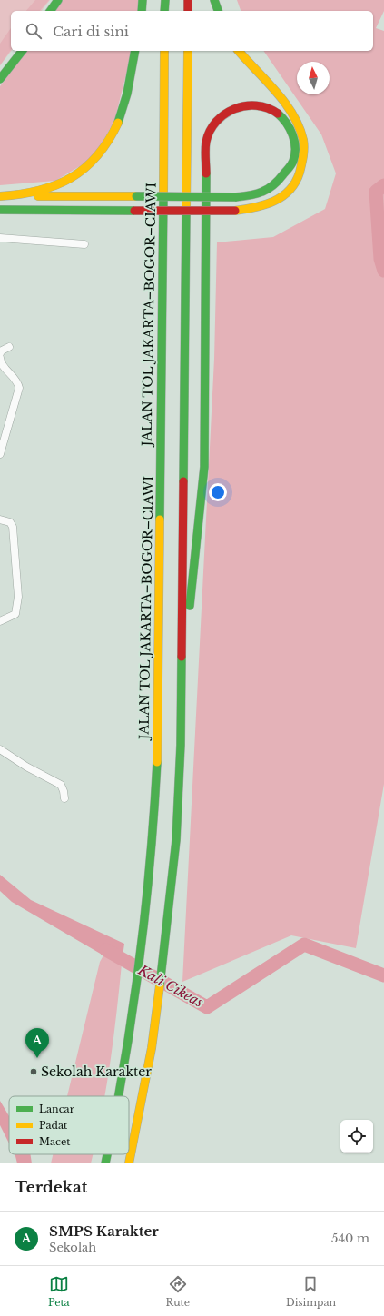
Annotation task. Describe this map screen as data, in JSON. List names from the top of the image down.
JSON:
{
  "streets": {
    "main road": ["JALAN TOL JAKARTA–BOGOR–CIAWI"]
  },
  "water": ["Kali Cikeas"],
  "places": ["Sekolah Karakter"],
  "legend": ["Lancar", "Padat", "Macet"],
  "north": "top",
  "page": {
    "search": "Cari di sini",
    "pins": "A",
    "heading": "Terdekat",
    "list": [
      {
        "mark": "A",
        "name": "SMPS Karakter",
        "note": "Sekolah",
        "value": "540 m"
      }
    ],
    "nav": ["Peta", "Rute", "Disimpan"]
  }
}
